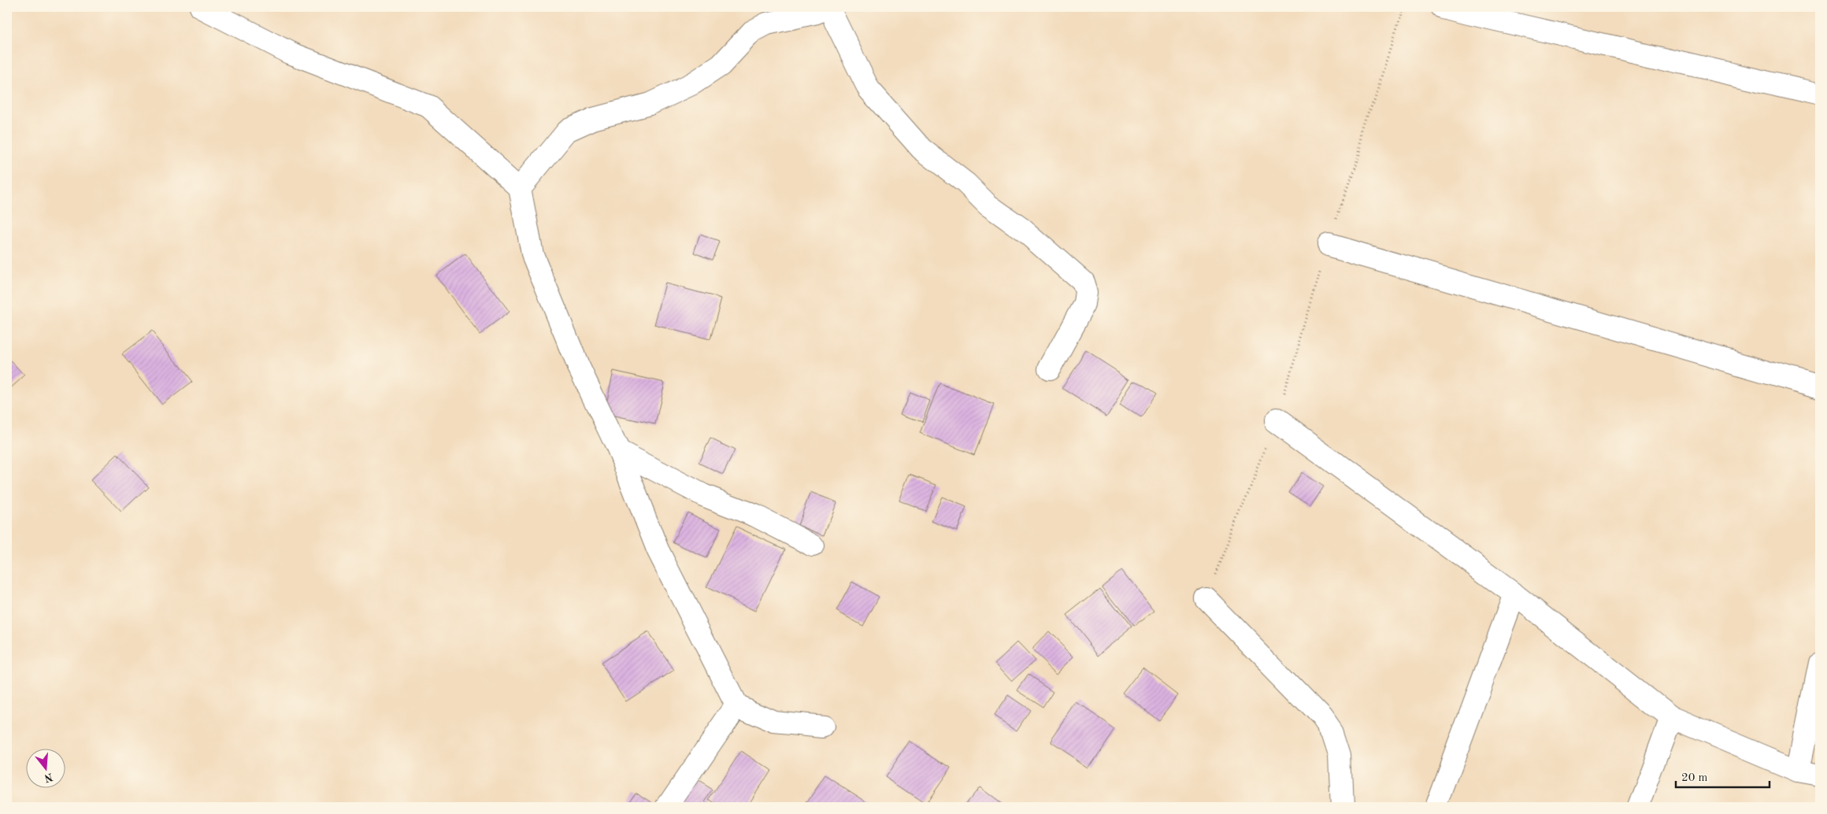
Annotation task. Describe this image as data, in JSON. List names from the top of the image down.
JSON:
{
  "scale_bar": "20 m",
  "north": "bottom"
}
